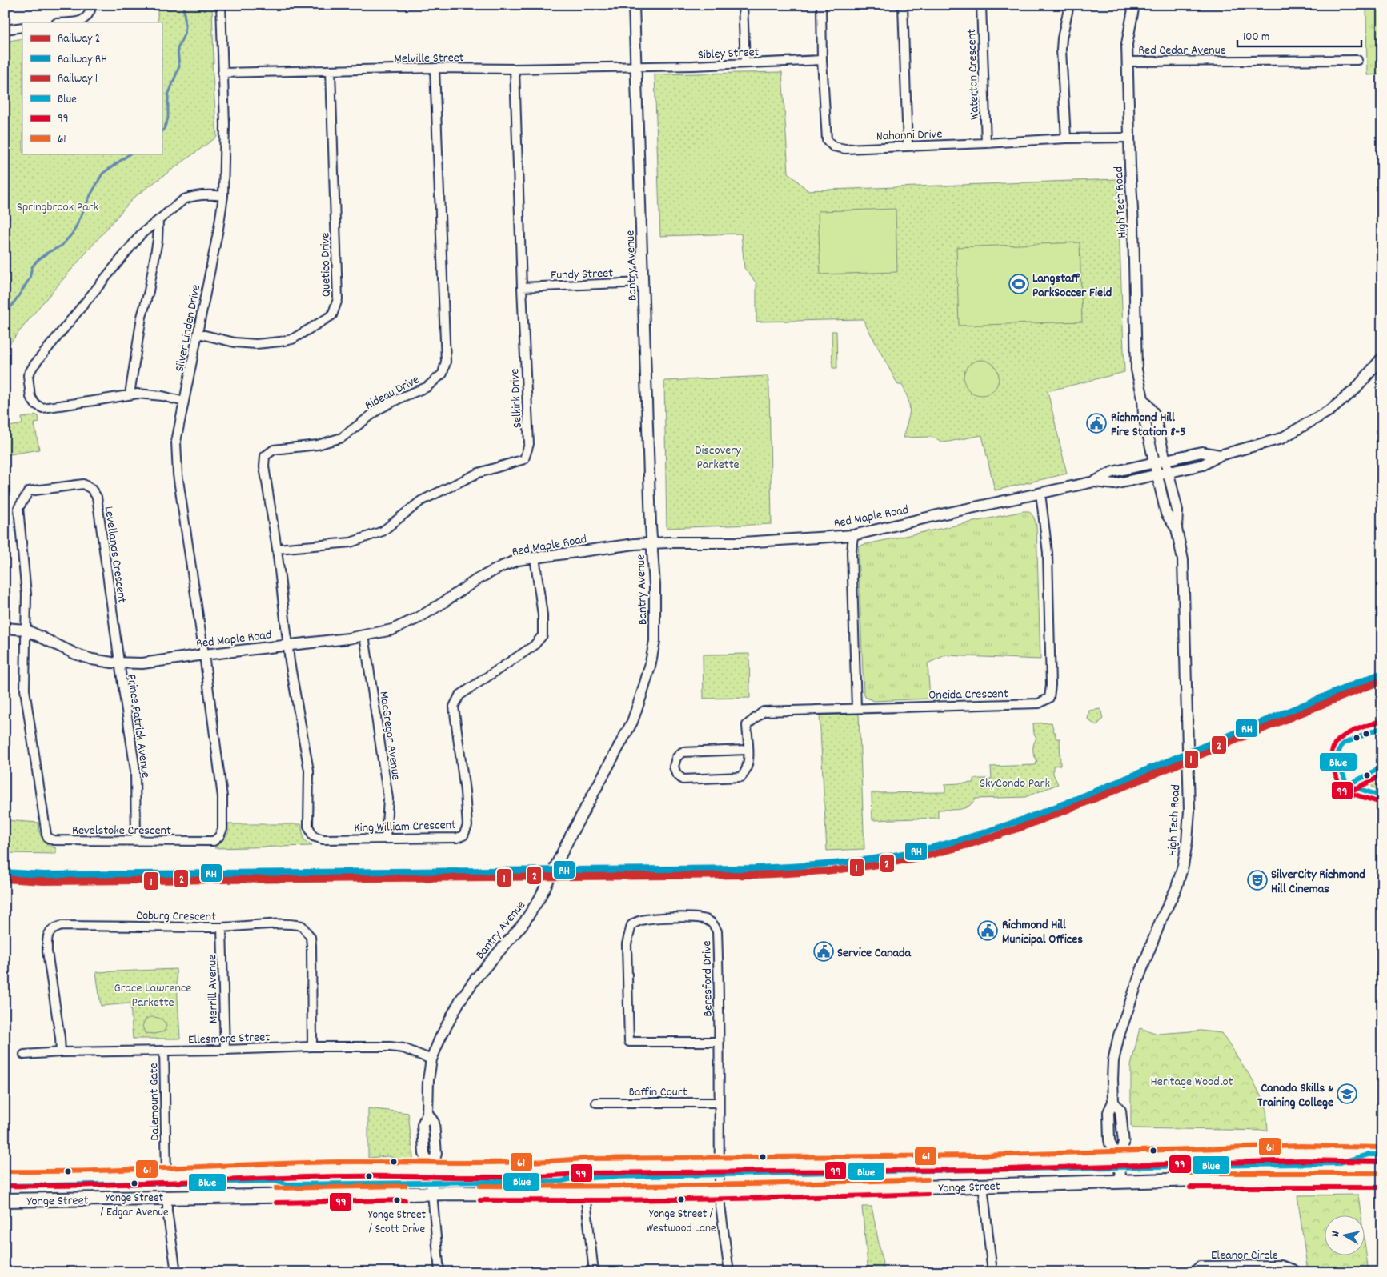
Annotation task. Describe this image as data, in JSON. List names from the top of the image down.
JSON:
{
  "streets": {
    "main road": ["Yonge Street"],
    "street": [
      "Red Cedar Avenue",
      "Sibley Street",
      "Melville Street",
      "Waterton Crescent",
      "Nahanni Drive",
      "High Tech Road",
      "Quetico Drive",
      "Bantry Avenue",
      "Fundy Street",
      "Silver Linden Drive",
      "Rideau Drive",
      "Selkirk Drive",
      "Red Maple Road",
      "Levellands Crescent",
      "Oneida Crescent",
      "Prince Patrick Avenue",
      "MacGregor Avenue",
      "King William Crescent",
      "Revelstoke Crescent",
      "Coburg Crescent",
      "Beresford Drive",
      "Merrill Avenue",
      "Ellesmere Street",
      "Baffin Court",
      "Dalemount Gate",
      "Eleanor Circle"
    ]
  },
  "crossings": [
    ["Red Cedar Avenue", "High Tech Road"],
    ["Sibley Street", "Melville Street"],
    ["Sibley Street", "Nahanni Drive"],
    ["Sibley Street", "Bantry Avenue"],
    ["Melville Street", "Quetico Drive"],
    ["Melville Street", "Bantry Avenue"],
    ["Melville Street", "Silver Linden Drive"],
    ["Melville Street", "Rideau Drive"],
    ["Melville Street", "Selkirk Drive"],
    ["Waterton Crescent", "Nahanni Drive"],
    ["Nahanni Drive", "High Tech Road"],
    ["High Tech Road", "Red Maple Road"],
    ["High Tech Road", "Yonge Street"],
    ["Quetico Drive", "Silver Linden Drive"],
    ["Bantry Avenue", "Fundy Street"],
    ["Bantry Avenue", "Red Maple Road"],
    ["Bantry Avenue", "Ellesmere Street"],
    ["Bantry Avenue", "Yonge Street"],
    ["Fundy Street", "Selkirk Drive"],
    ["Silver Linden Drive", "Red Maple Road"],
    ["Silver Linden Drive", "Revelstoke Crescent"],
    ["Rideau Drive", "Selkirk Drive"],
    ["Rideau Drive", "Red Maple Road"],
    ["Rideau Drive", "King William Crescent"],
    ["Red Maple Road", "Levellands Crescent"],
    ["Red Maple Road", "Oneida Crescent"],
    ["Red Maple Road", "Prince Patrick Avenue"],
    ["Red Maple Road", "MacGregor Avenue"],
    ["Red Maple Road", "King William Crescent"],
    ["Red Maple Road", "Revelstoke Crescent"],
    ["Levellands Crescent", "Prince Patrick Avenue"],
    ["Levellands Crescent", "Revelstoke Crescent"],
    ["Prince Patrick Avenue", "Revelstoke Crescent"],
    ["MacGregor Avenue", "King William Crescent"],
    ["Coburg Crescent", "Merrill Avenue"],
    ["Coburg Crescent", "Ellesmere Street"],
    ["Beresford Drive", "Baffin Court"],
    ["Beresford Drive", "Yonge Street"],
    ["Merrill Avenue", "Ellesmere Street"],
    ["Ellesmere Street", "Dalemount Gate"],
    ["Dalemount Gate", "Yonge Street"]
  ],
  "parks": [
    "Springbrook Park",
    "Discovery Parkette",
    "SkyCondo Park",
    "Grace Lawrence Parkette",
    "Heritage Woodlot"
  ],
  "places": {
    "sports": ["Langstaff ParkSoccer Field"],
    "public building": ["Richmond Hill Fire Station 8-5", "Richmond Hill Municipal Offices", "Service Canada"],
    "theatre": ["SilverCity Richmond Hill Cinemas"],
    "school or university": ["Canada Skills & Training College"],
    "other": ["Yonge Street / Edgar Avenue", "Yonge Street / Westwood Lane", "Yonge Street / Scott Drive"]
  },
  "lines": [
    "rail line RH",
    "rail line 2",
    "rail line 1",
    "transit line 99",
    "transit line Blue",
    "transit line 61"
  ],
  "legend": [
    "Railway 2",
    "Railway RH",
    "Railway 1",
    "Blue",
    "99",
    "61"
  ],
  "scale_bar": "100 m",
  "north": "left"
}
